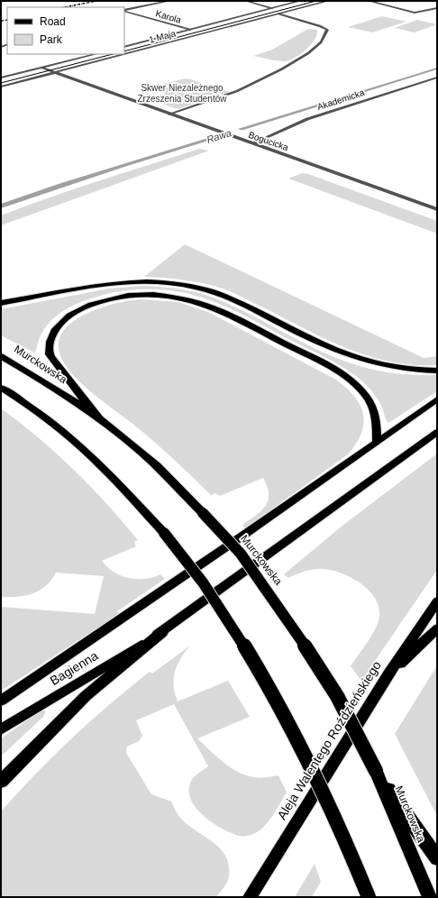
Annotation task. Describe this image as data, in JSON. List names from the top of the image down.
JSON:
{
  "streets": {
    "highway": ["Murckowska"],
    "main road": ["Bagienna", "Aleja Walentego Roździeńskiego"],
    "street": [
      "Karola",
      "1 Maja",
      "Akademicka",
      "Bogucicka"
    ]
  },
  "crossings": [
    ["Karola", "1 Maja"],
    ["1 Maja", "Bogucicka"],
    ["Akademicka", "Bogucicka"]
  ],
  "water": ["Rawa"],
  "parks": ["Skwer Niezależnego Zrzeszenia Studentów"],
  "legend": ["Road", "Park"]
}
